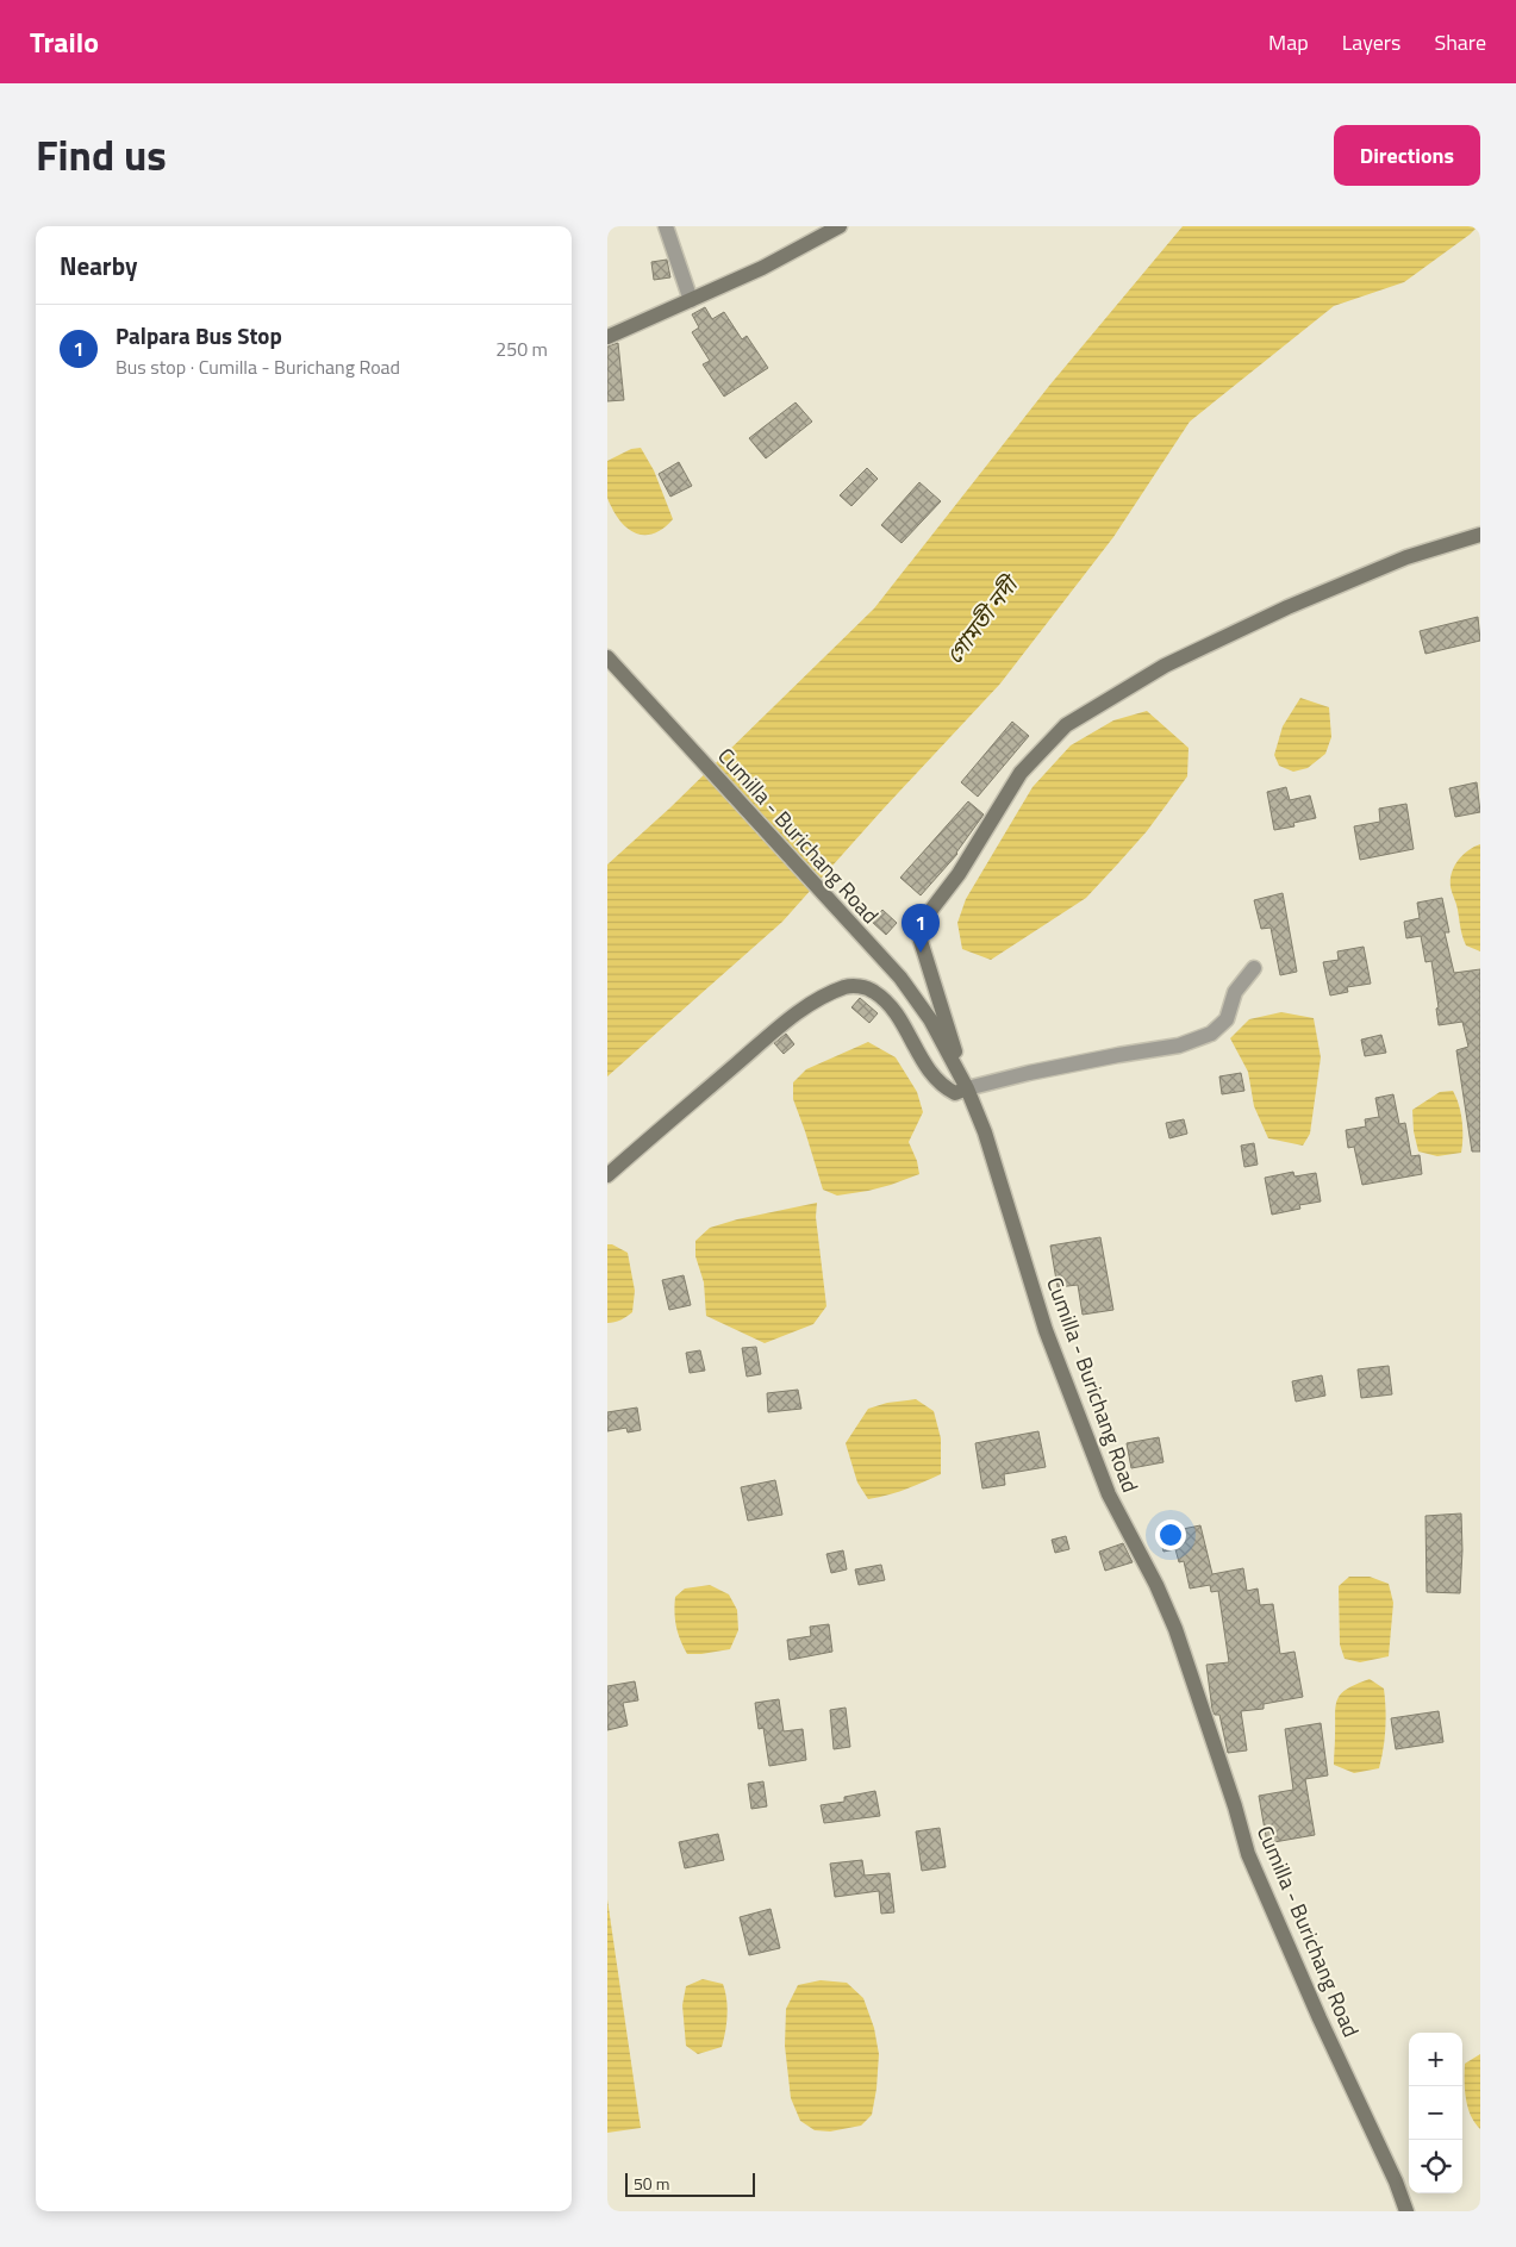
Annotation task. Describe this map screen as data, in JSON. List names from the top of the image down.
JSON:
{
  "streets": {
    "main road": ["Cumilla - Burichang Road"]
  },
  "water": ["গোমতী নদী"],
  "scale_bar": "50 m",
  "page": {
    "header": "Trailo",
    "nav": ["Map", "Layers", "Share"],
    "title": "Find us",
    "buttons": "Directions",
    "heading": "Nearby",
    "list": [
      {
        "mark": "1",
        "name": "Palpara Bus Stop",
        "note": "Bus stop · Cumilla - Burichang Road",
        "value": "250 m"
      }
    ],
    "pins": "1",
    "map_buttons": ["+", "−"],
    "scale": "50 m"
  }
}
